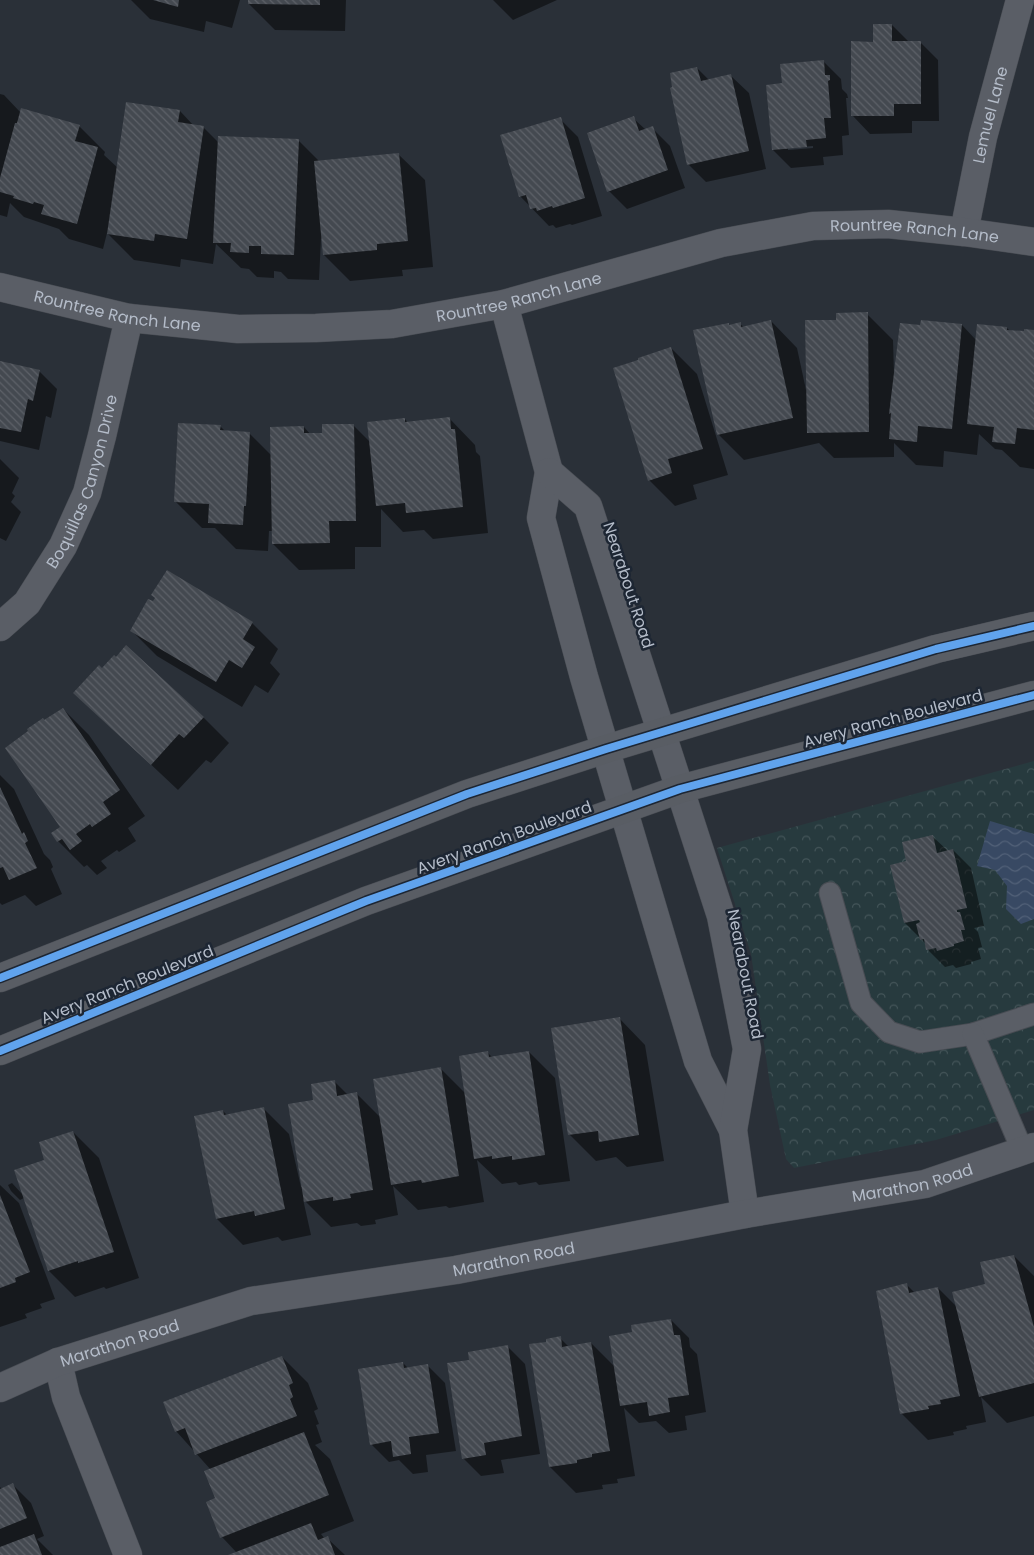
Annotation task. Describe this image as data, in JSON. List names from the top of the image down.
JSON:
{
  "streets": {
    "main road": ["Avery Ranch Boulevard"],
    "street": [
      "Lemuel Lane",
      "Rountree Ranch Lane",
      "Boquillas Canyon Drive",
      "Nearabout Road",
      "Marathon Road"
    ]
  },
  "crossings": [
    ["Lemuel Lane", "Rountree Ranch Lane"],
    ["Rountree Ranch Lane", "Boquillas Canyon Drive"],
    ["Rountree Ranch Lane", "Nearabout Road"],
    ["Nearabout Road", "Avery Ranch Boulevard"],
    ["Nearabout Road", "Marathon Road"]
  ]
}
